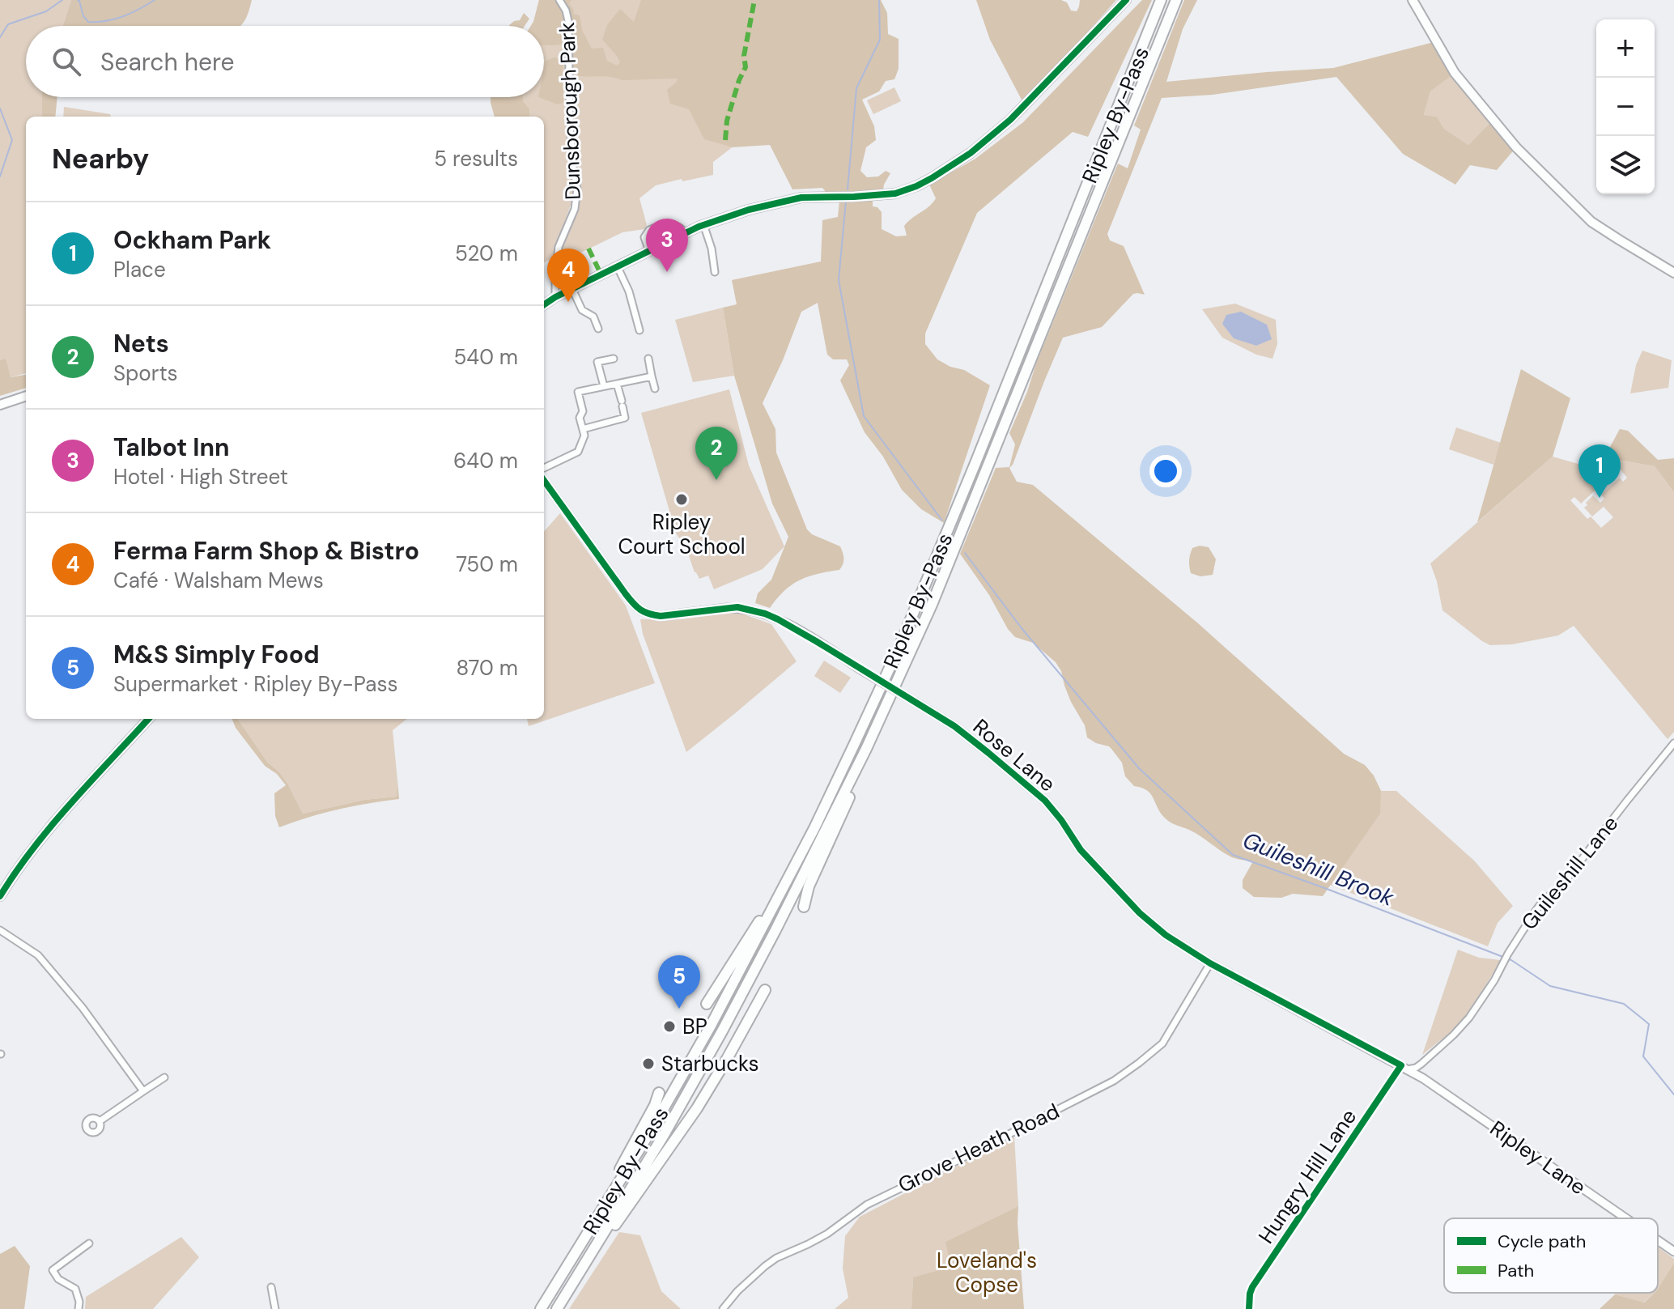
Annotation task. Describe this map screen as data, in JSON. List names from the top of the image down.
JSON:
{
  "streets": {
    "highway": ["Ripley By-Pass"],
    "street": [
      "Dunsborough Park",
      "Rose Lane",
      "Guileshill Lane",
      "Grove Heath Road",
      "Ripley Lane",
      "Hungry Hill Lane"
    ]
  },
  "crossings": [
    ["Rose Lane", "Guileshill Lane"],
    ["Rose Lane", "Grove Heath Road"],
    ["Rose Lane", "Ripley Lane"],
    ["Rose Lane", "Hungry Hill Lane"],
    ["Guileshill Lane", "Ripley Lane"],
    ["Guileshill Lane", "Hungry Hill Lane"],
    ["Ripley Lane", "Hungry Hill Lane"]
  ],
  "water": ["Guileshill Brook"],
  "parks": ["Loveland's Copse"],
  "places": ["Ripley Court School", "BP", "Starbucks"],
  "legend": ["Cycle path", "Path"],
  "page": {
    "map_buttons": ["+", "−"],
    "search": "Search here",
    "heading": ["Nearby", "5 results"],
    "list": [
      {
        "mark": "1",
        "name": "Ockham Park",
        "note": "Place",
        "value": "520 m"
      },
      {
        "mark": "2",
        "name": "Nets",
        "note": "Sports",
        "value": "540 m"
      },
      {
        "mark": "3",
        "name": "Talbot Inn",
        "note": "Hotel · High Street",
        "value": "640 m"
      },
      {
        "mark": "4",
        "name": "Ferma Farm Shop & Bistro",
        "note": "Café · Walsham Mews",
        "value": "750 m"
      },
      {
        "mark": "5",
        "name": "M&S Simply Food",
        "note": "Supermarket · Ripley By-Pass",
        "value": "870 m"
      }
    ],
    "pins": [
      "3",
      "4",
      "2",
      "1",
      "5"
    ]
  }
}
